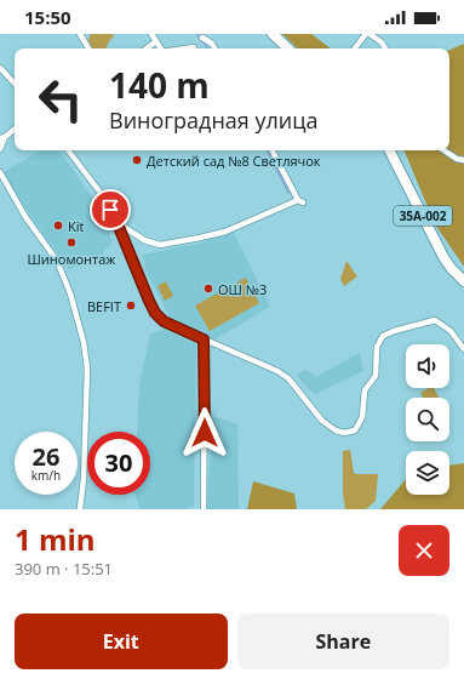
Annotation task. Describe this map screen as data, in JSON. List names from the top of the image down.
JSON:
{
  "streets": {
    "highway": ["35А-002"]
  },
  "places": [
    "Детский сад №8 Светлячок",
    "Kit",
    "Шиномонтаж",
    "ОШ №3",
    "BEFIT"
  ],
  "page": {
    "status": "15:50",
    "turn": ["140 m", "Виноградная улица"],
    "speed": "26 km/h",
    "limit": "30",
    "heading": ["1 min", "390 m · 15:51"],
    "buttons": ["Exit", "Share"]
  }
}
